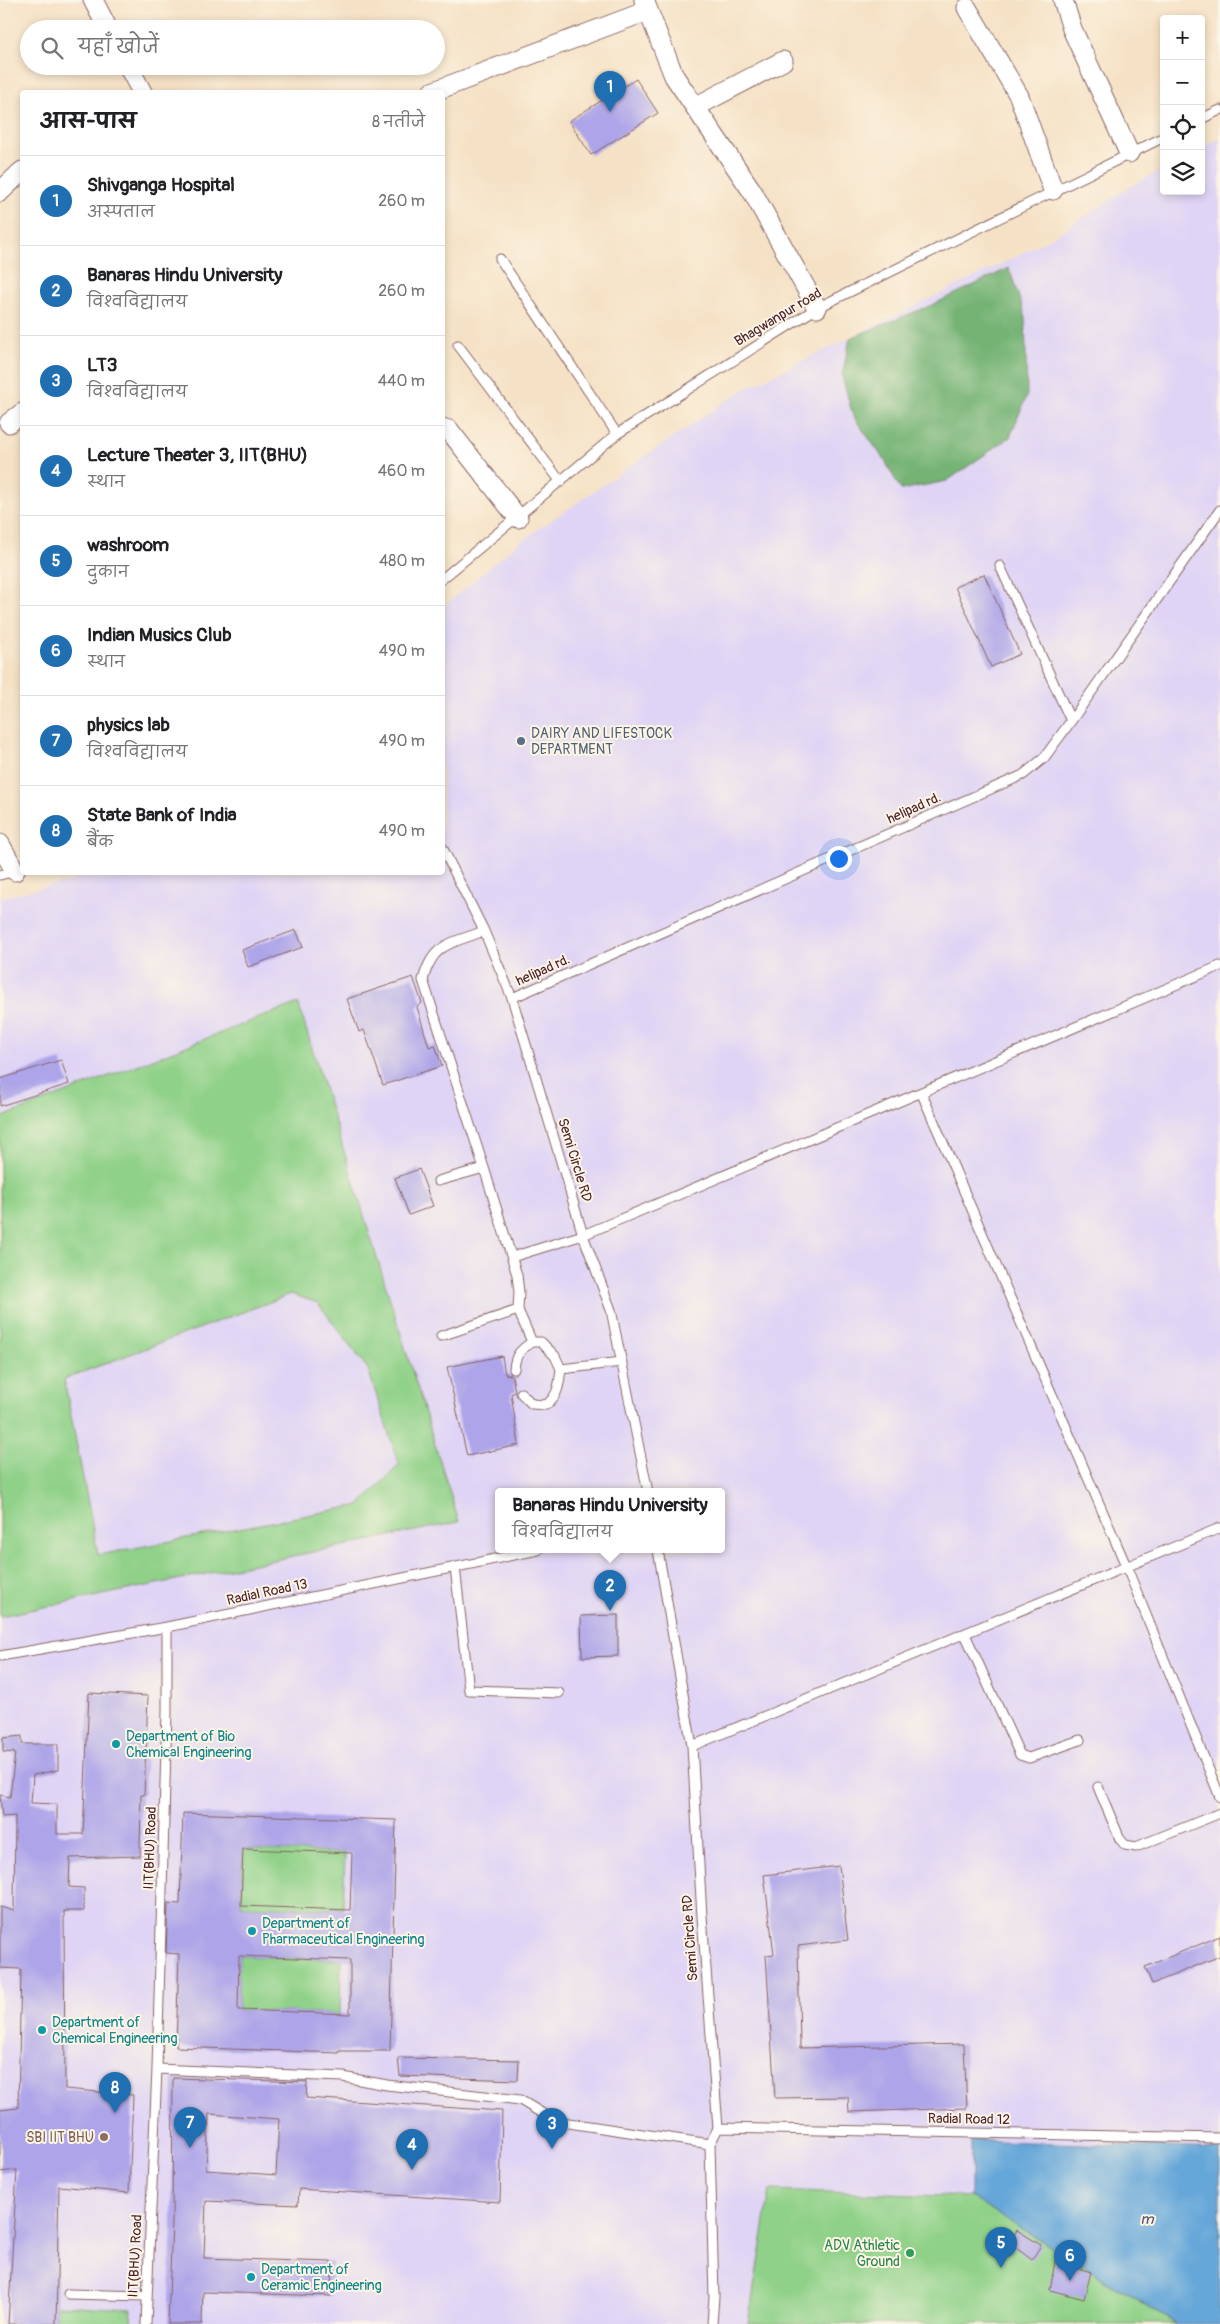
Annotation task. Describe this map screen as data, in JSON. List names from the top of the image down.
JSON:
{
  "streets": {
    "lane": [
      "Bhagwanpur road",
      "helipad rd.",
      "Semi Circle RD",
      "Radial Road 13",
      "IIT(BHU) Road",
      "Radial Road 12"
    ]
  },
  "crossings": [
    ["helipad rd.", "Semi Circle RD"],
    ["Semi Circle RD", "Radial Road 12"],
    ["Radial Road 13", "IIT(BHU) Road"]
  ],
  "water": ["m"],
  "places": [
    "DAIRY AND LIFESTOCK DEPARTMENT",
    "Department of Bio Chemical Engineering",
    "Department of Pharmaceutical Engineering",
    "Department of Chemical Engineering",
    "SBI IIT BHU",
    "ADV Athletic Ground",
    "Department of Ceramic Engineering"
  ],
  "page": {
    "map_buttons": ["+", "−"],
    "search": "यहाँ खोजें",
    "pins": [
      "1",
      "2",
      "8",
      "7",
      "3",
      "4",
      "5",
      "6"
    ],
    "heading": ["आस-पास", "8 नतीजे"],
    "list": [
      {
        "mark": "1",
        "name": "Shivganga Hospital",
        "note": "अस्पताल",
        "value": "260 m"
      },
      {
        "mark": "2",
        "name": "Banaras Hindu University",
        "note": "विश्वविद्यालय",
        "value": "260 m"
      },
      {
        "mark": "3",
        "name": "LT3",
        "note": "विश्वविद्यालय",
        "value": "440 m"
      },
      {
        "mark": "4",
        "name": "Lecture Theater 3, IIT(BHU)",
        "note": "स्थान",
        "value": "460 m"
      },
      {
        "mark": "5",
        "name": "washroom",
        "note": "दुकान",
        "value": "480 m"
      },
      {
        "mark": "6",
        "name": "Indian Musics Club",
        "note": "स्थान",
        "value": "490 m"
      },
      {
        "mark": "7",
        "name": "physics lab",
        "note": "विश्वविद्यालय",
        "value": "490 m"
      },
      {
        "mark": "8",
        "name": "State Bank of India",
        "note": "बैंक",
        "value": "490 m"
      }
    ],
    "popup": ["Banaras Hindu University", "विश्वविद्यालय"]
  }
}
